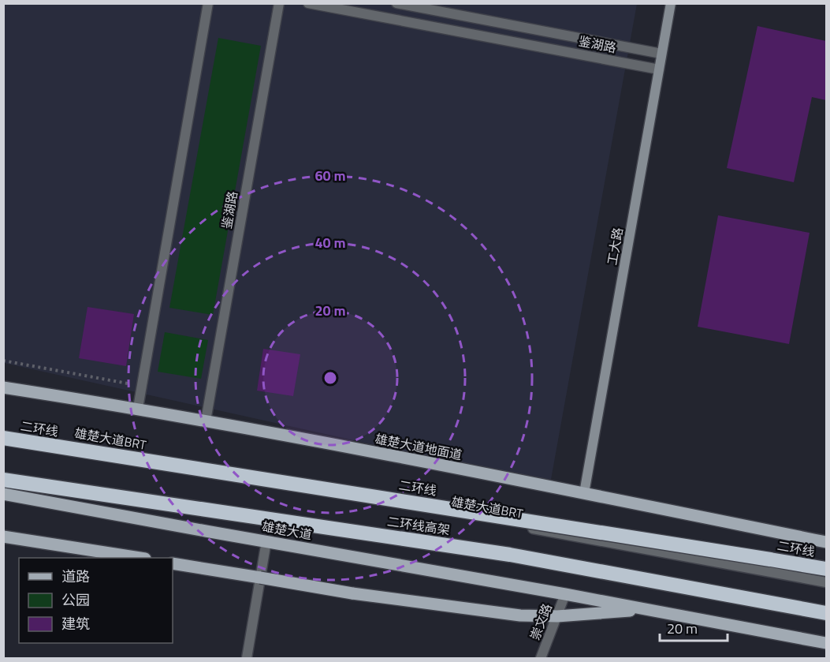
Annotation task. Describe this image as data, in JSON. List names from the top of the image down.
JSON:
{
  "streets": {
    "highway": ["二环线", "二环线高架"],
    "main road": ["雄楚大道地面道", "雄楚大道"],
    "street": [
      "鉴湖路",
      "工大路",
      "雄楚大道BRT",
      "崇文路"
    ]
  },
  "crossings": [
    ["鉴湖路", "工大路"],
    ["鉴湖路", "雄楚大道地面道"],
    ["工大路", "雄楚大道地面道"],
    ["雄楚大道", "崇文路"]
  ],
  "legend": ["道路", "公园", "建筑"],
  "scale_bar": "20 m",
  "rings": ["60 m", "40 m", "20 m"]
}
